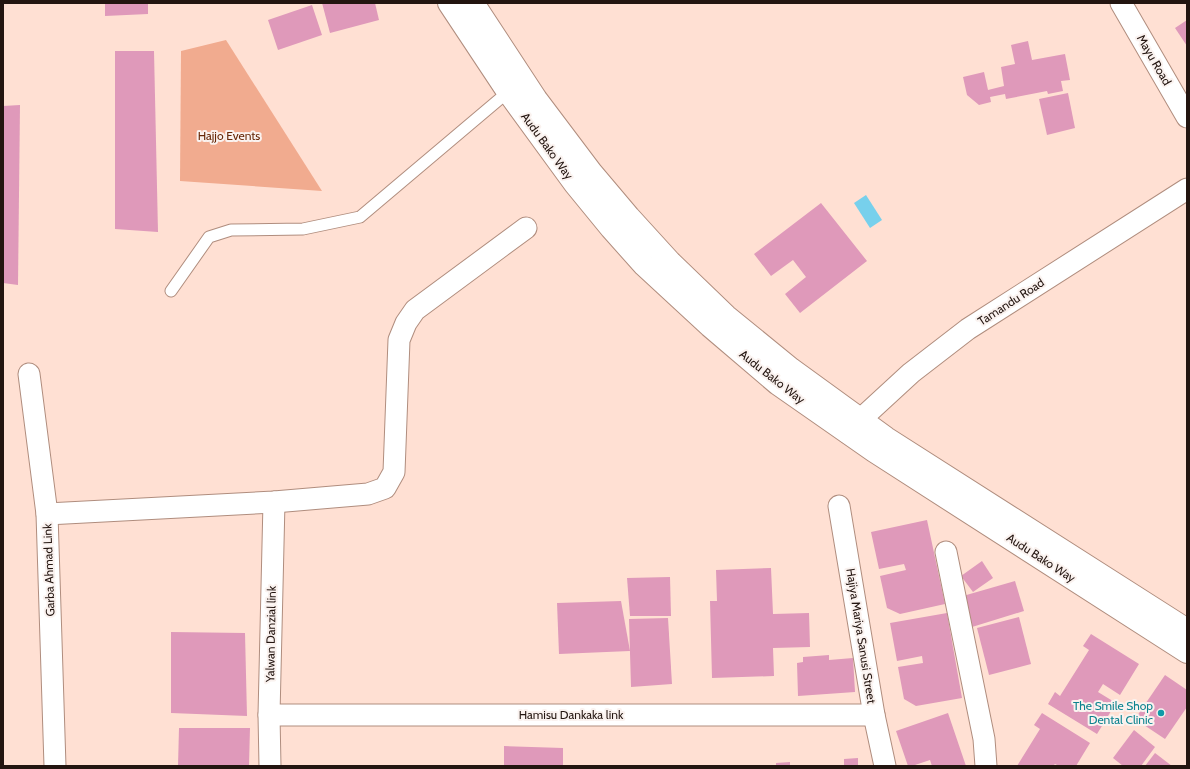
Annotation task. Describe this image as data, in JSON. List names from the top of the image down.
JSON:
{
  "streets": {
    "main road": ["Audu Bako Way"],
    "street": [
      "Mayu Road",
      "Tamandu Road",
      "Garba Ahmad Link",
      "Yalwan Danzial link",
      "Hajiya Mariya Sanusi Street",
      "Hamisu Dankaka link"
    ]
  },
  "crossings": [
    ["Audu Bako Way", "Tamandu Road"],
    ["Yalwan Danzial link", "Hamisu Dankaka link"],
    ["Hajiya Mariya Sanusi Street", "Hamisu Dankaka link"]
  ],
  "parks": ["Hajjo Events"],
  "places": ["The Smile Shop Dental Clinic"]
}
